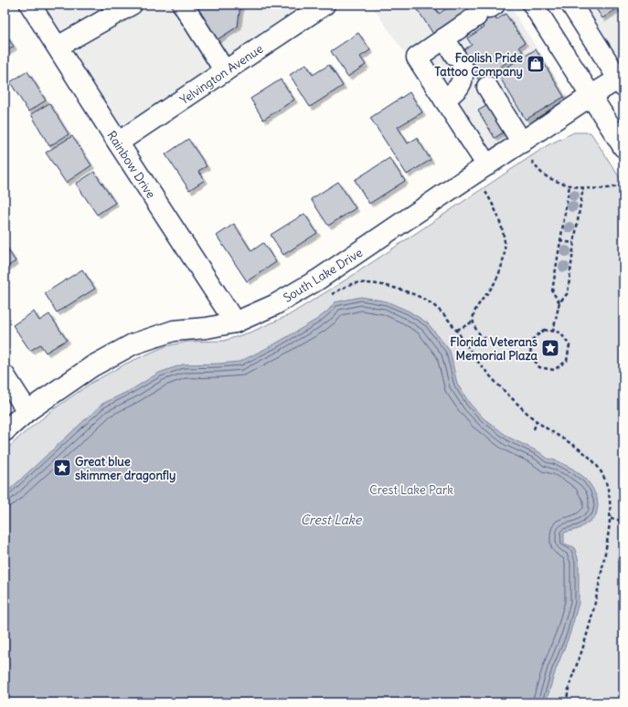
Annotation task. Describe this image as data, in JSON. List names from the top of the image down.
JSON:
{
  "streets": {
    "street": ["Yelvington Avenue", "Rainbow Drive", "South Lake Drive"]
  },
  "crossings": [
    ["Yelvington Avenue", "Rainbow Drive"],
    ["Rainbow Drive", "South Lake Drive"]
  ],
  "water": ["Crest Lake"],
  "parks": ["Crest Lake Park"],
  "places": {
    "shop": ["Foolish Pride Tattoo Company"],
    "place": ["Florida Veterans Memorial Plaza", "Great blue skimmer dragonfly"]
  }
}
